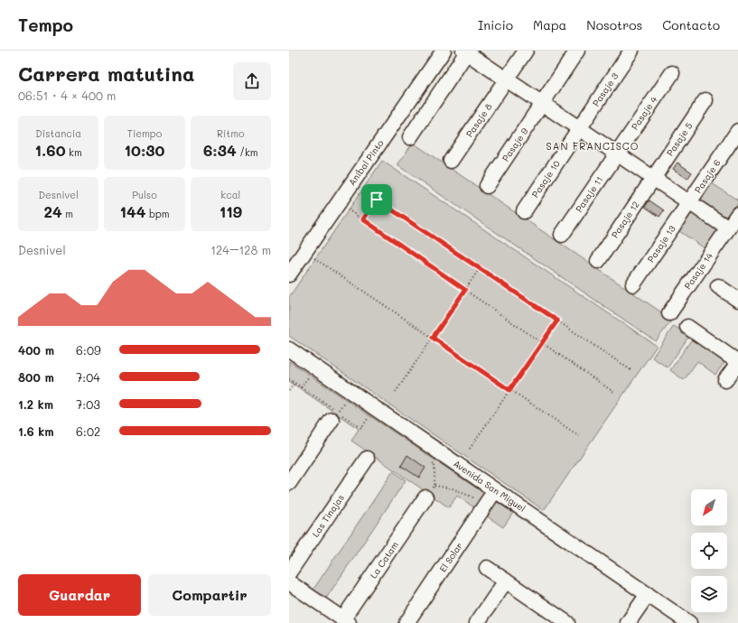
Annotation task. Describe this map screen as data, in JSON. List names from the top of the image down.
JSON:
{
  "streets": {
    "street": [
      "Pasaje 3",
      "Pasaje 4",
      "Pasaje 8",
      "Pasaje 5",
      "Pasaje 9",
      "Aníbal Pinto",
      "Pasaje 6",
      "Pasaje 10",
      "Pasaje 11",
      "Pasaje 12",
      "Pasaje 13",
      "Pasaje 14",
      "Avenida San Miguel",
      "Las Tinajas",
      "El Solar",
      "La Catam"
    ]
  },
  "crossings": [
    ["Pasaje 3", "Pasaje 10"],
    ["Pasaje 4", "Pasaje 11"],
    ["Pasaje 5", "Pasaje 12"],
    ["Pasaje 6", "Pasaje 13"],
    ["Avenida San Miguel", "El Solar"]
  ],
  "districts": ["SAN FRANCISCO"],
  "north": "bottom left",
  "page": {
    "header": "Tempo",
    "nav": [
      "Inicio",
      "Mapa",
      "Nosotros",
      "Contacto"
    ],
    "heading": ["Carrera matutina", "06:51 · 4 × 400 m"],
    "stats": [
      ["Distancia", "1.60 km"],
      ["Tiempo", "10:30"],
      ["Ritmo", "6:34 /km"],
      ["Desnivel", "24 m"],
      ["Pulso", "144 bpm"],
      ["kcal", "119"]
    ],
    "chart": ["Desnivel", "124–128 m"],
    "list": [
      {
        "name": "400 m",
        "note": "6:09"
      },
      {
        "name": "800 m",
        "note": "7:04"
      },
      {
        "name": "1.2 km",
        "note": "7:03"
      },
      {
        "name": "1.6 km",
        "note": "6:02"
      }
    ],
    "buttons": ["Guardar", "Compartir"]
  }
}
